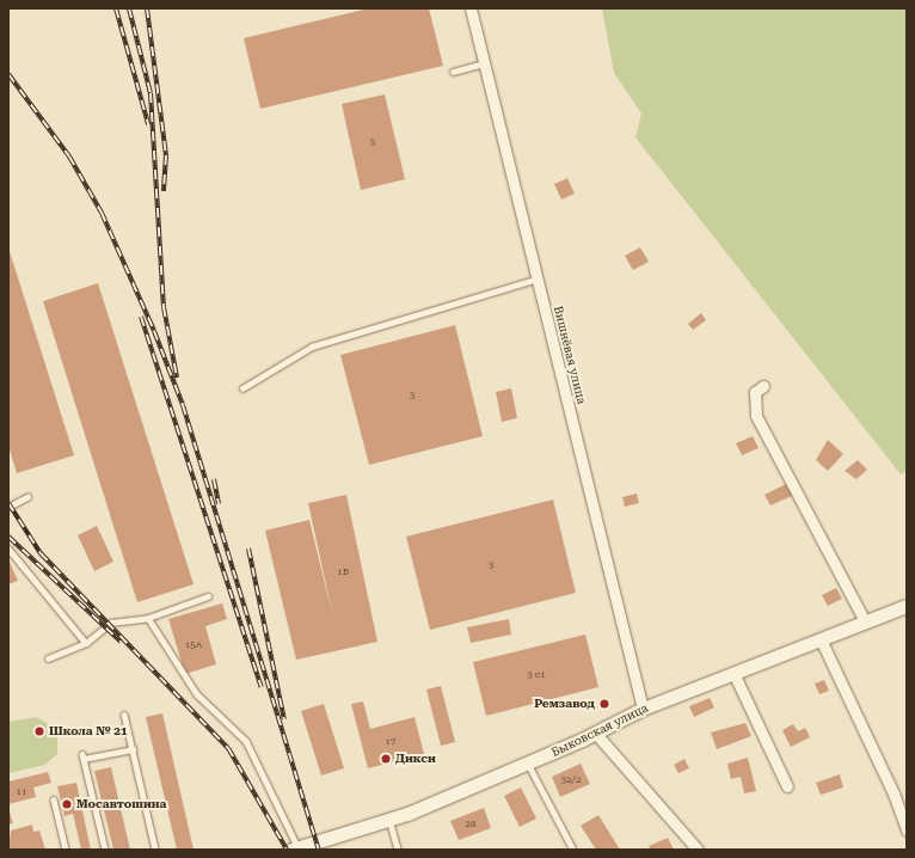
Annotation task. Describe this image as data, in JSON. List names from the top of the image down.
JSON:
{
  "streets": {
    "street": ["Вишнёвая улица", "Быковская улица"]
  },
  "crossings": [
    ["Вишнёвая улица", "Быковская улица"]
  ],
  "places": [
    "Ремзавод",
    "Школа № 21",
    "Дикси",
    "Мосавтошина"
  ],
  "house_numbers": [
    "5",
    "3",
    "3",
    "1Б",
    "15А",
    "3 с1",
    "17",
    "32/2",
    "11",
    "28"
  ]
}
